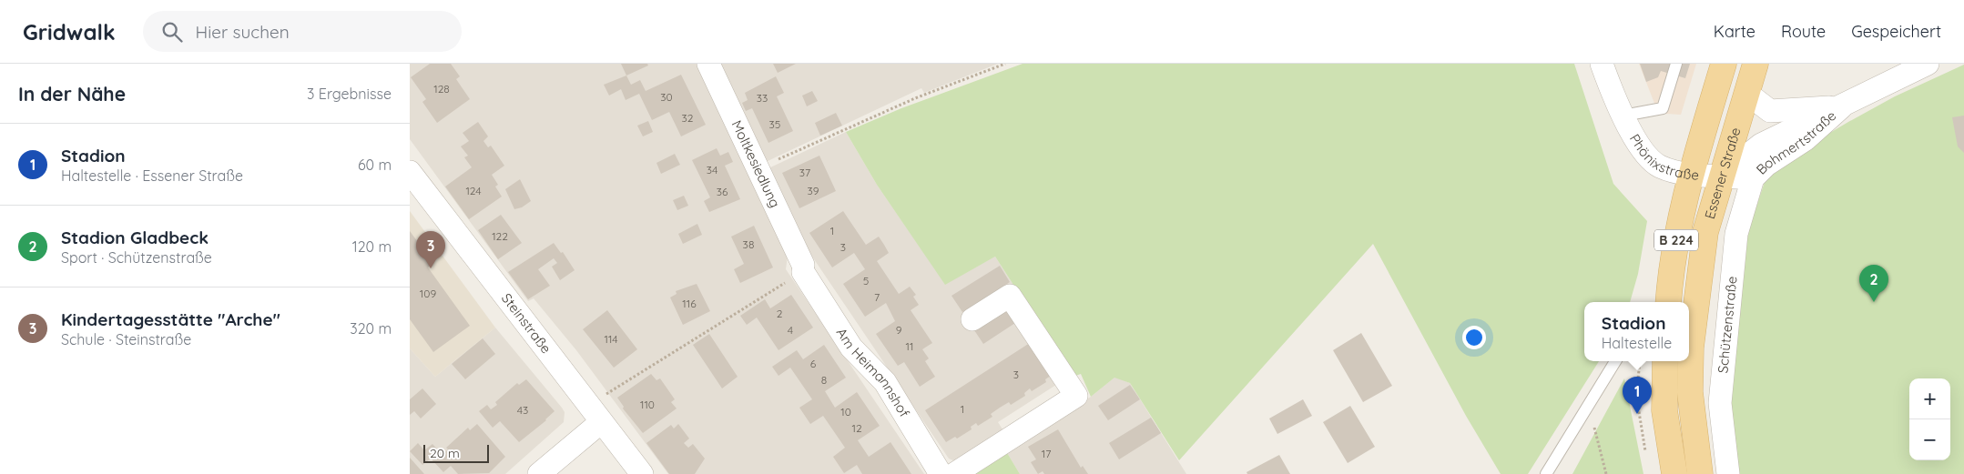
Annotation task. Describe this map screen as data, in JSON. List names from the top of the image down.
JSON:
{
  "streets": {
    "main road": ["Essener Straße", "B 224"],
    "street": [
      "Bohmertstraße",
      "Phönixstraße",
      "Moltkesiedlung",
      "Steinstraße",
      "Schützenstraße",
      "Am Heimannshof"
    ]
  },
  "crossings": [
    ["Bohmertstraße", "Phönixstraße"],
    ["Bohmertstraße", "Essener Straße"],
    ["Bohmertstraße", "Schützenstraße"],
    ["Phönixstraße", "Essener Straße"],
    ["Phönixstraße", "Schützenstraße"],
    ["Moltkesiedlung", "Am Heimannshof"]
  ],
  "house_numbers": [
    "128",
    "30",
    "33",
    "32",
    "35",
    "34",
    "37",
    "124",
    "39",
    "36",
    "1",
    "122",
    "38",
    "3",
    "5",
    "109",
    "7",
    "116",
    "2",
    "4",
    "9",
    "114",
    "11",
    "6",
    "3",
    "8",
    "110",
    "1",
    "43",
    "10",
    "12",
    "17"
  ],
  "scale_bar": "20 m",
  "page": {
    "header": "Gridwalk",
    "search": "Hier suchen",
    "nav": ["Karte", "Route", "Gespeichert"],
    "heading": ["In der Nähe", "3 Ergebnisse"],
    "list": [
      {
        "mark": "1",
        "name": "Stadion",
        "note": "Haltestelle · Essener Straße",
        "value": "60 m"
      },
      {
        "mark": "2",
        "name": "Stadion Gladbeck",
        "note": "Sport · Schützenstraße",
        "value": "120 m"
      },
      {
        "mark": "3",
        "name": "Kindertagesstätte \"Arche\"",
        "note": "Schule · Steinstraße",
        "value": "320 m"
      }
    ],
    "pins": ["3", "2", "1"],
    "popup": ["Stadion", "Haltestelle"],
    "map_buttons": ["+", "−"],
    "scale": "20 m"
  }
}
